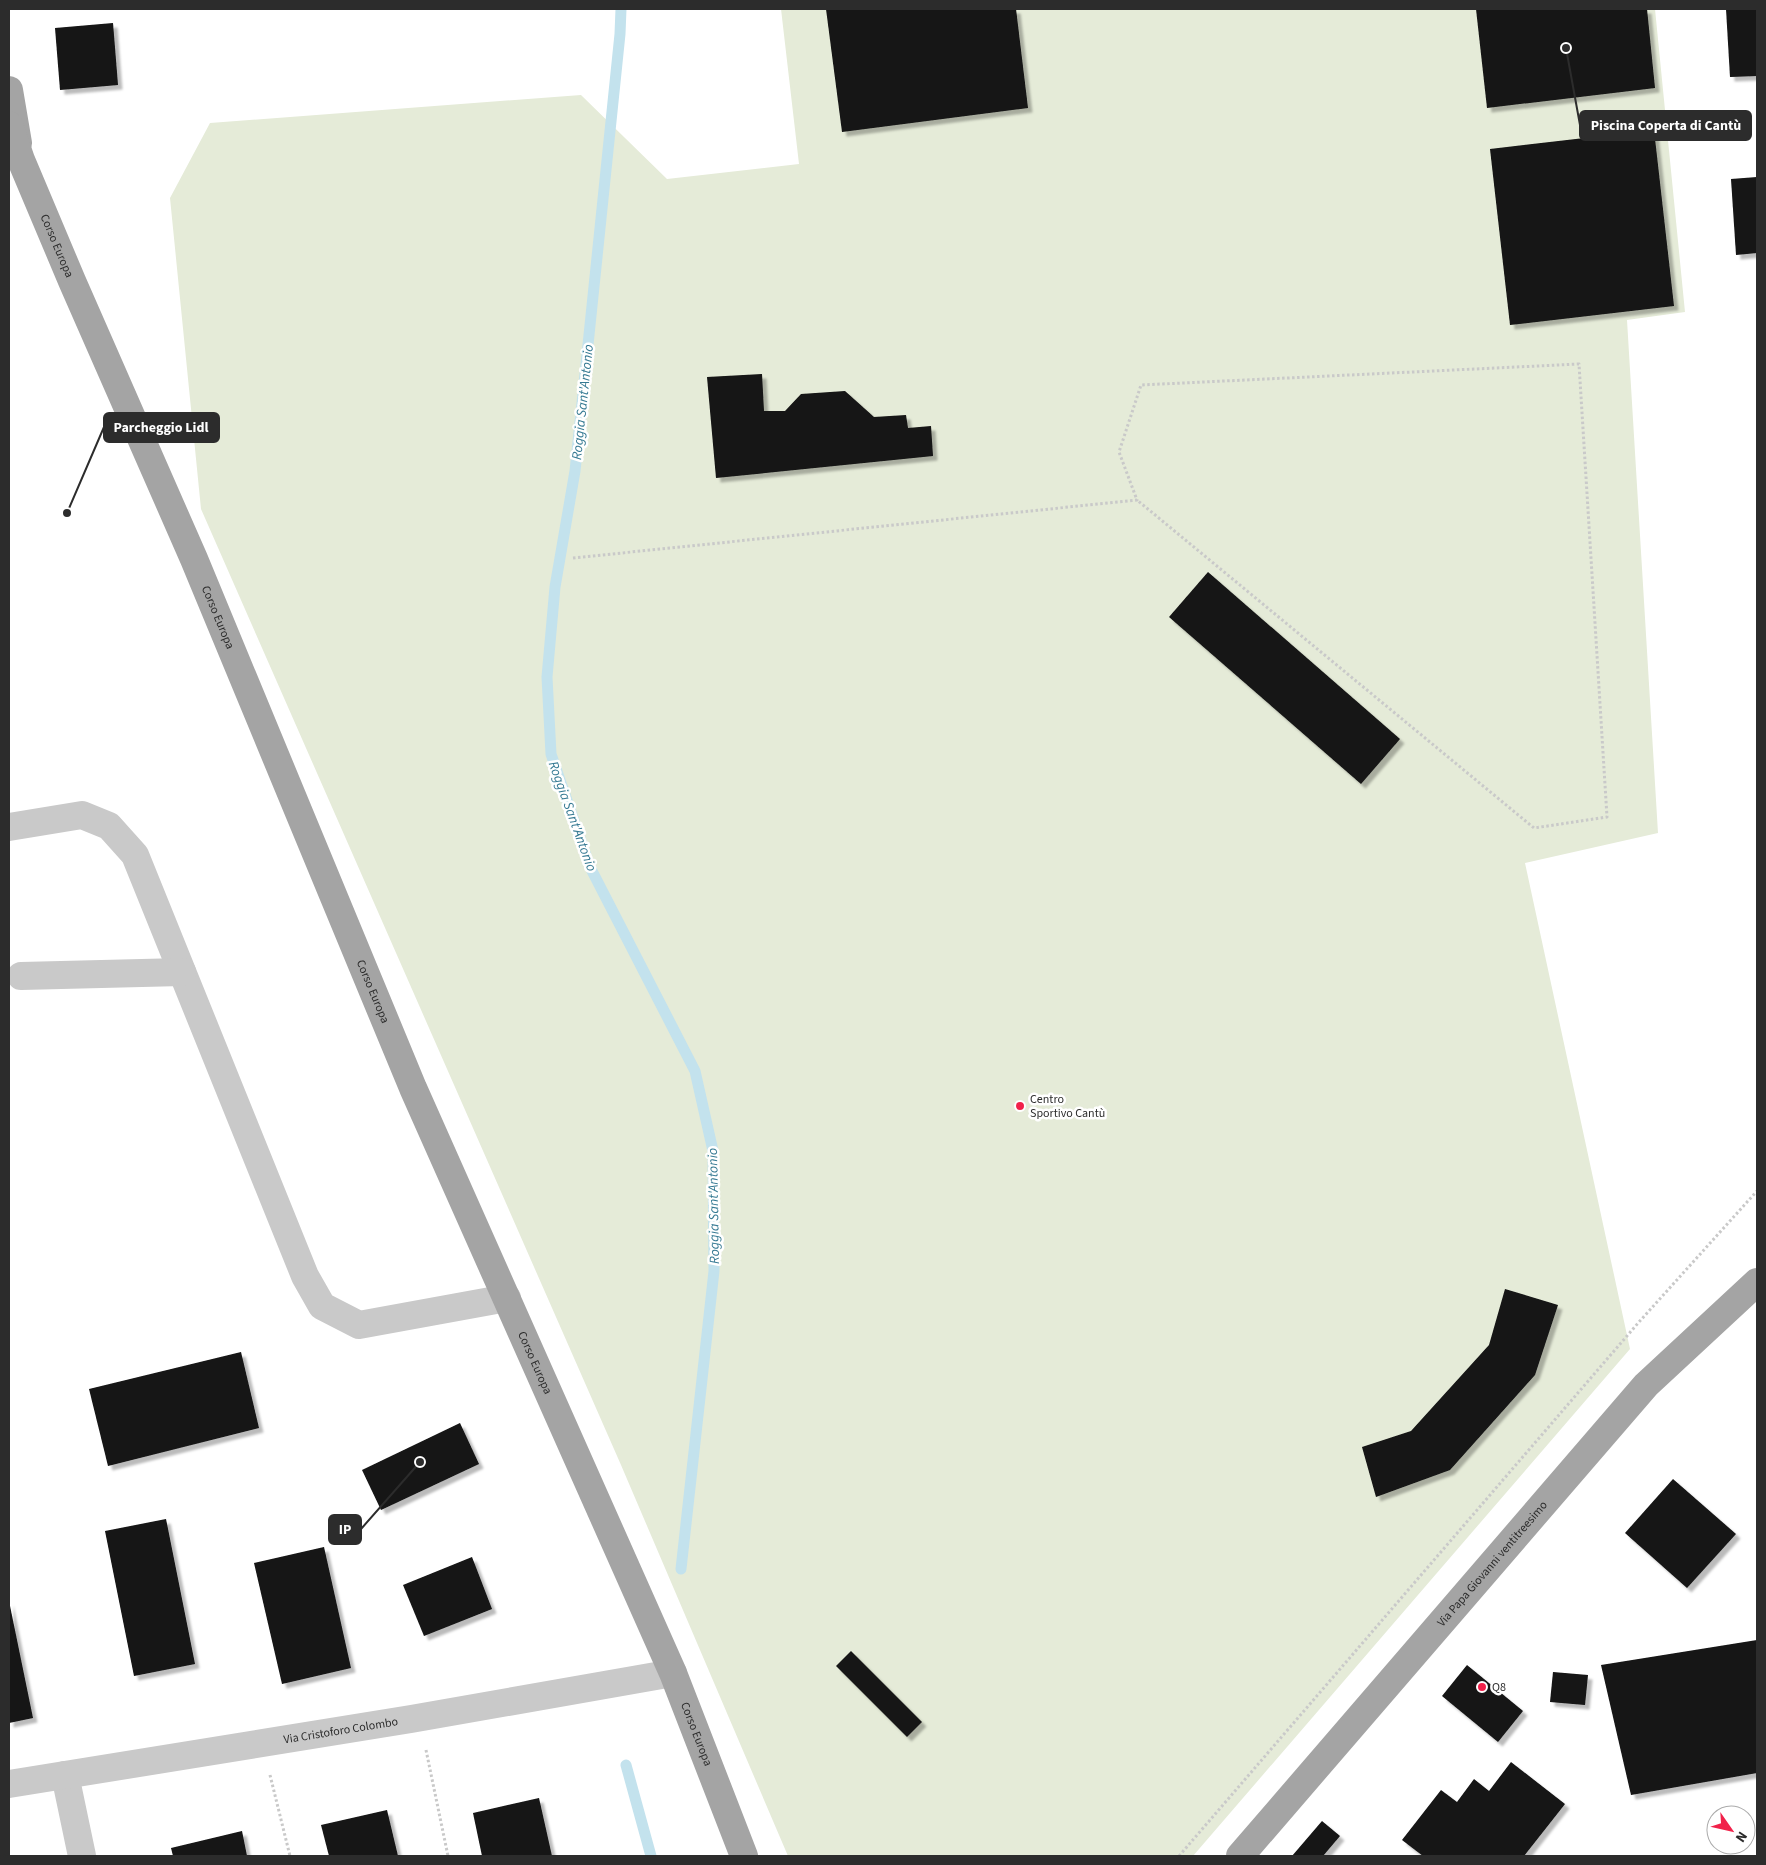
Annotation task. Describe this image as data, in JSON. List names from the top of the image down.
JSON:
{
  "streets": {
    "main road": ["Corso Europa", "Via Papa Giovanni ventitreesimo"],
    "street": ["Via Cristoforo Colombo"]
  },
  "crossings": [
    ["Corso Europa", "Via Cristoforo Colombo"]
  ],
  "water": ["Roggia Sant'Antonio"],
  "places": [
    "Piscina Coperta di Cantù",
    "Parcheggio Lidl",
    "Centro Sportivo Cantù",
    "IP",
    "Q8"
  ],
  "north": "bottom right"
}
